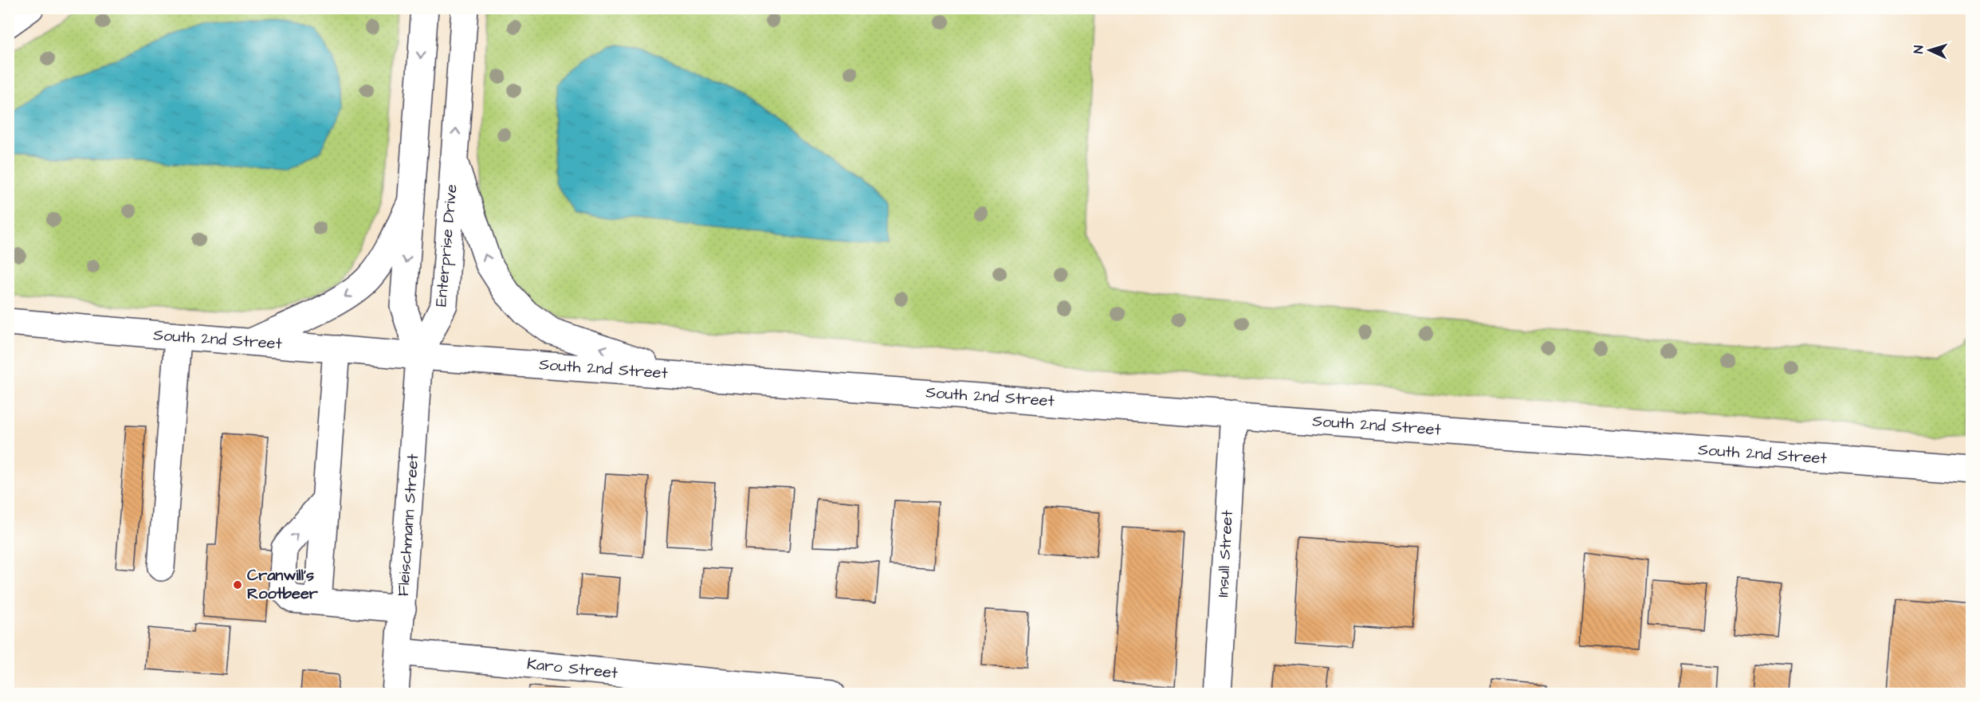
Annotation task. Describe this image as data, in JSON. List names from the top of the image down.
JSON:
{
  "streets": {
    "main road": [
      "Enterprise Drive",
      "South 2nd Street",
      "Fleischmann Street",
      "Insull Street",
      "Karo Street"
    ]
  },
  "crossings": [
    ["Enterprise Drive", "South 2nd Street"],
    ["Enterprise Drive", "Fleischmann Street"],
    ["South 2nd Street", "Fleischmann Street"],
    ["South 2nd Street", "Insull Street"],
    ["Fleischmann Street", "Karo Street"]
  ],
  "places": ["Cranwill's Rootbeer"],
  "north": "left"
}
